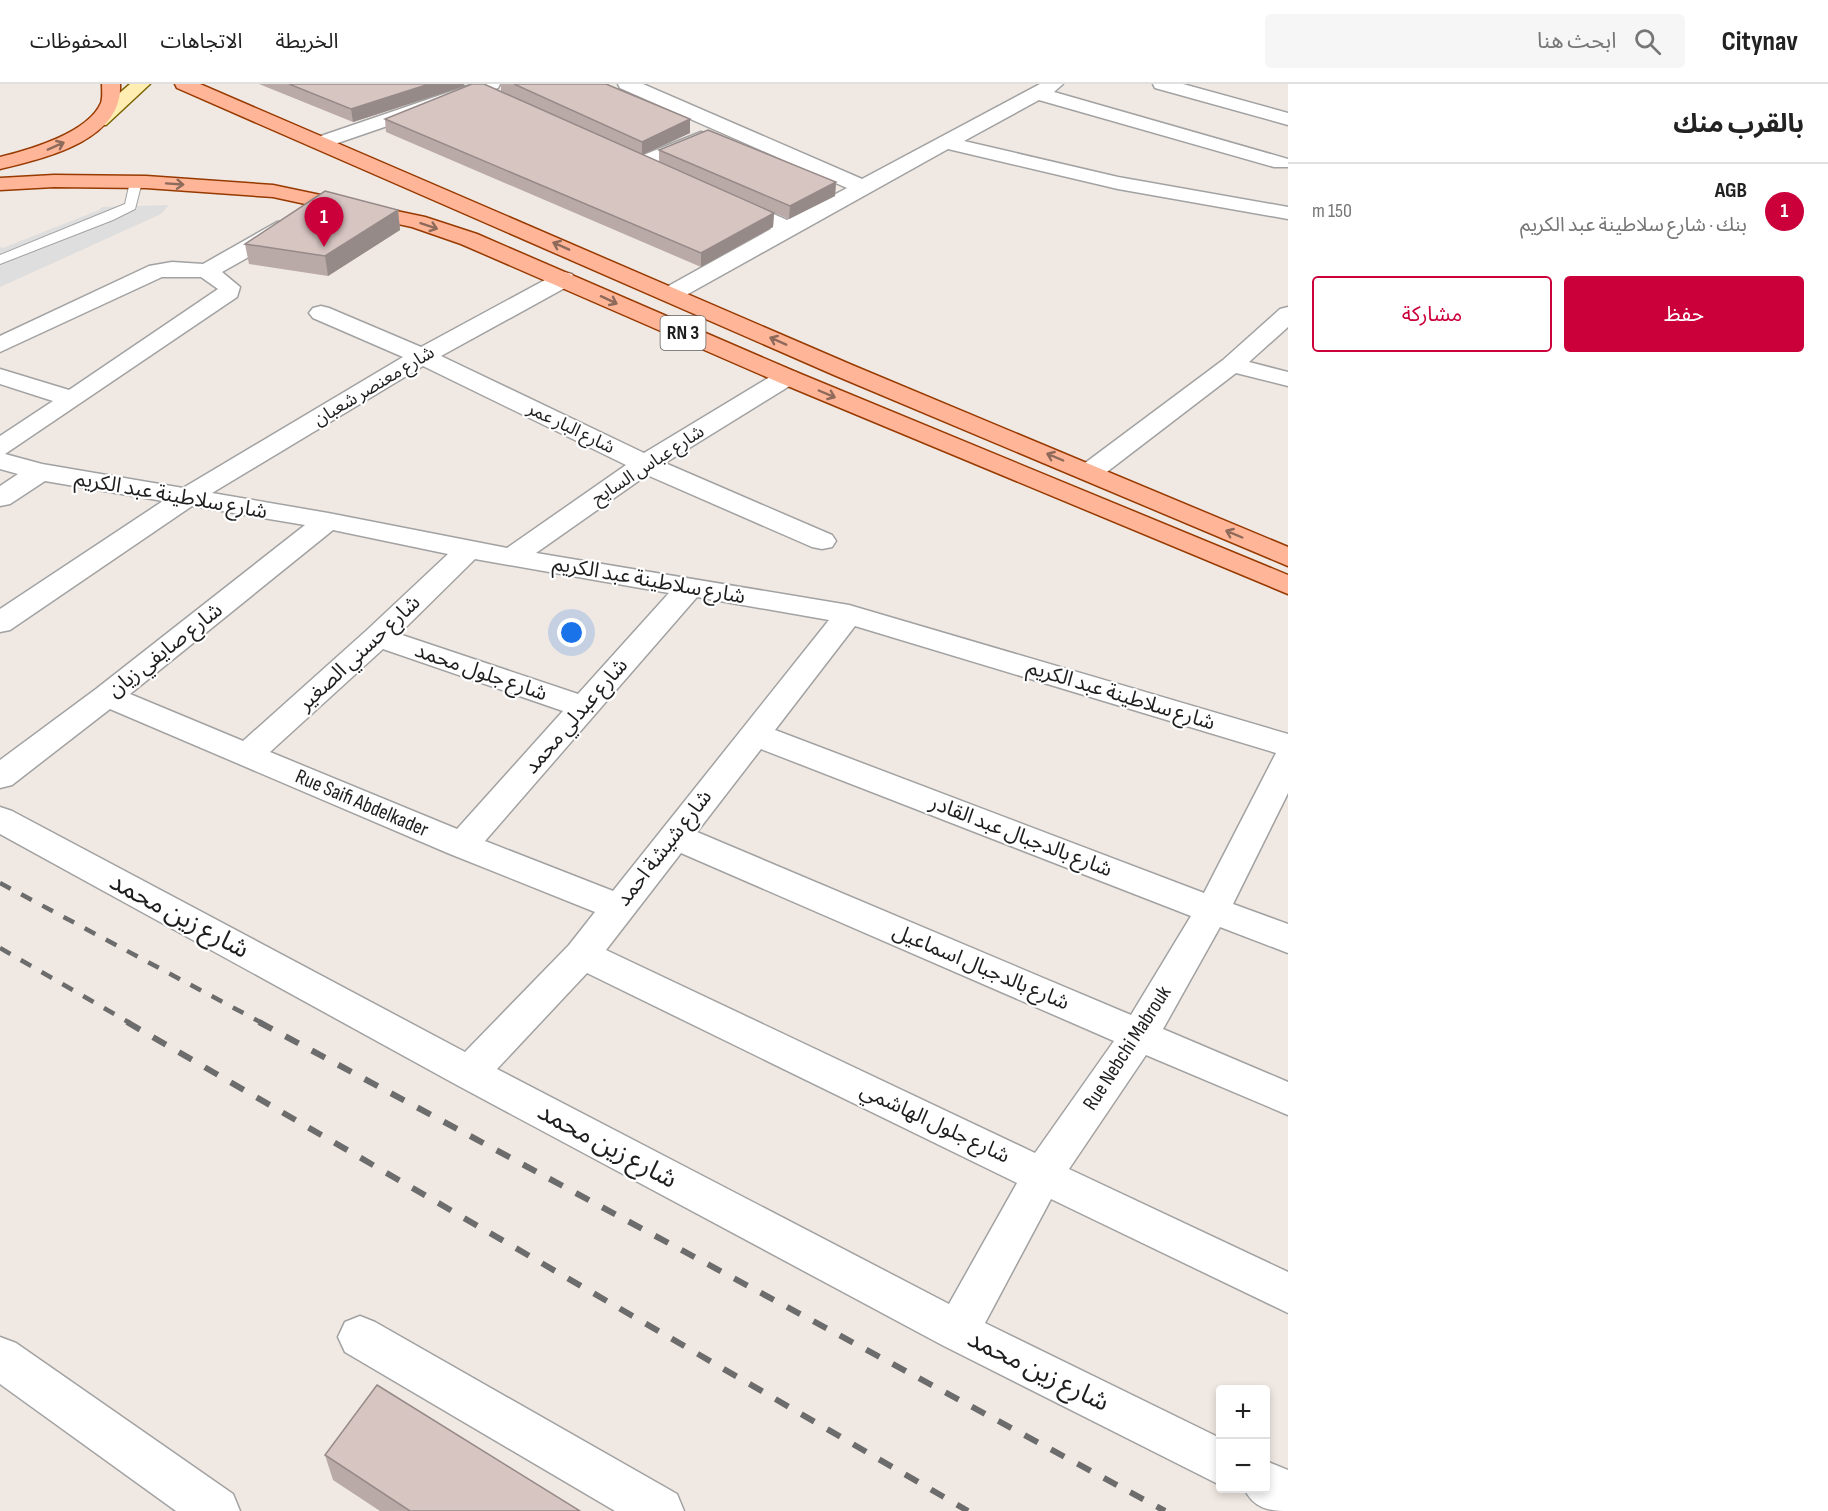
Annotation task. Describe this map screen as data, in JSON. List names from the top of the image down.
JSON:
{
  "streets": {
    "main road": ["RN 3"],
    "street": [
      "شارع معنصر شعبان",
      "شارع البار عمر",
      "شارع عباس السايح",
      "شارع سلاطينة عبد الكريم",
      "شارع صايفي زيان",
      "شارع حسني الصغير",
      "شارع جلول محمد",
      "شارع عبدلي محمد",
      "Rue Saifi Abdelkader",
      "شارع بالدجبال عبد القادر",
      "شارع شيشة احمد",
      "شارع زين محمد",
      "شارع بالدجبال اسماعيل",
      "Rue Nebchi Mabrouk",
      "شارع جلول الهاشمي"
    ]
  },
  "crossings": [
    ["RN 3", "شارع معنصر شعبان"],
    ["RN 3", "شارع عباس السايح"],
    ["شارع معنصر شعبان", "شارع البار عمر"],
    ["شارع معنصر شعبان", "شارع سلاطينة عبد الكريم"],
    ["شارع البار عمر", "شارع عباس السايح"],
    ["شارع عباس السايح", "شارع سلاطينة عبد الكريم"],
    ["شارع سلاطينة عبد الكريم", "شارع صايفي زيان"],
    ["شارع سلاطينة عبد الكريم", "شارع حسني الصغير"],
    ["شارع سلاطينة عبد الكريم", "شارع عبدلي محمد"],
    ["شارع سلاطينة عبد الكريم", "شارع شيشة احمد"],
    ["شارع صايفي زيان", "Rue Saifi Abdelkader"],
    ["شارع حسني الصغير", "شارع جلول محمد"],
    ["شارع حسني الصغير", "Rue Saifi Abdelkader"],
    ["شارع جلول محمد", "شارع عبدلي محمد"],
    ["شارع عبدلي محمد", "Rue Saifi Abdelkader"],
    ["Rue Saifi Abdelkader", "شارع شيشة احمد"],
    ["شارع بالدجبال عبد القادر", "شارع شيشة احمد"],
    ["شارع بالدجبال عبد القادر", "Rue Nebchi Mabrouk"],
    ["شارع شيشة احمد", "شارع زين محمد"],
    ["شارع شيشة احمد", "شارع بالدجبال اسماعيل"],
    ["شارع شيشة احمد", "شارع جلول الهاشمي"],
    ["شارع زين محمد", "Rue Nebchi Mabrouk"],
    ["شارع بالدجبال اسماعيل", "Rue Nebchi Mabrouk"],
    ["Rue Nebchi Mabrouk", "شارع جلول الهاشمي"]
  ],
  "page": {
    "header": "Citynav",
    "search": "ابحث هنا",
    "nav": ["الخريطة", "الاتجاهات", "المحفوظات"],
    "heading": "بالقرب منك",
    "list": [
      {
        "mark": "1",
        "name": "AGB",
        "note": "بنك · شارع سلاطينة عبد الكريم",
        "value": "150 m"
      }
    ],
    "pins": "1",
    "buttons": ["حفظ", "مشاركة"],
    "map_buttons": ["+", "−"]
  }
}
